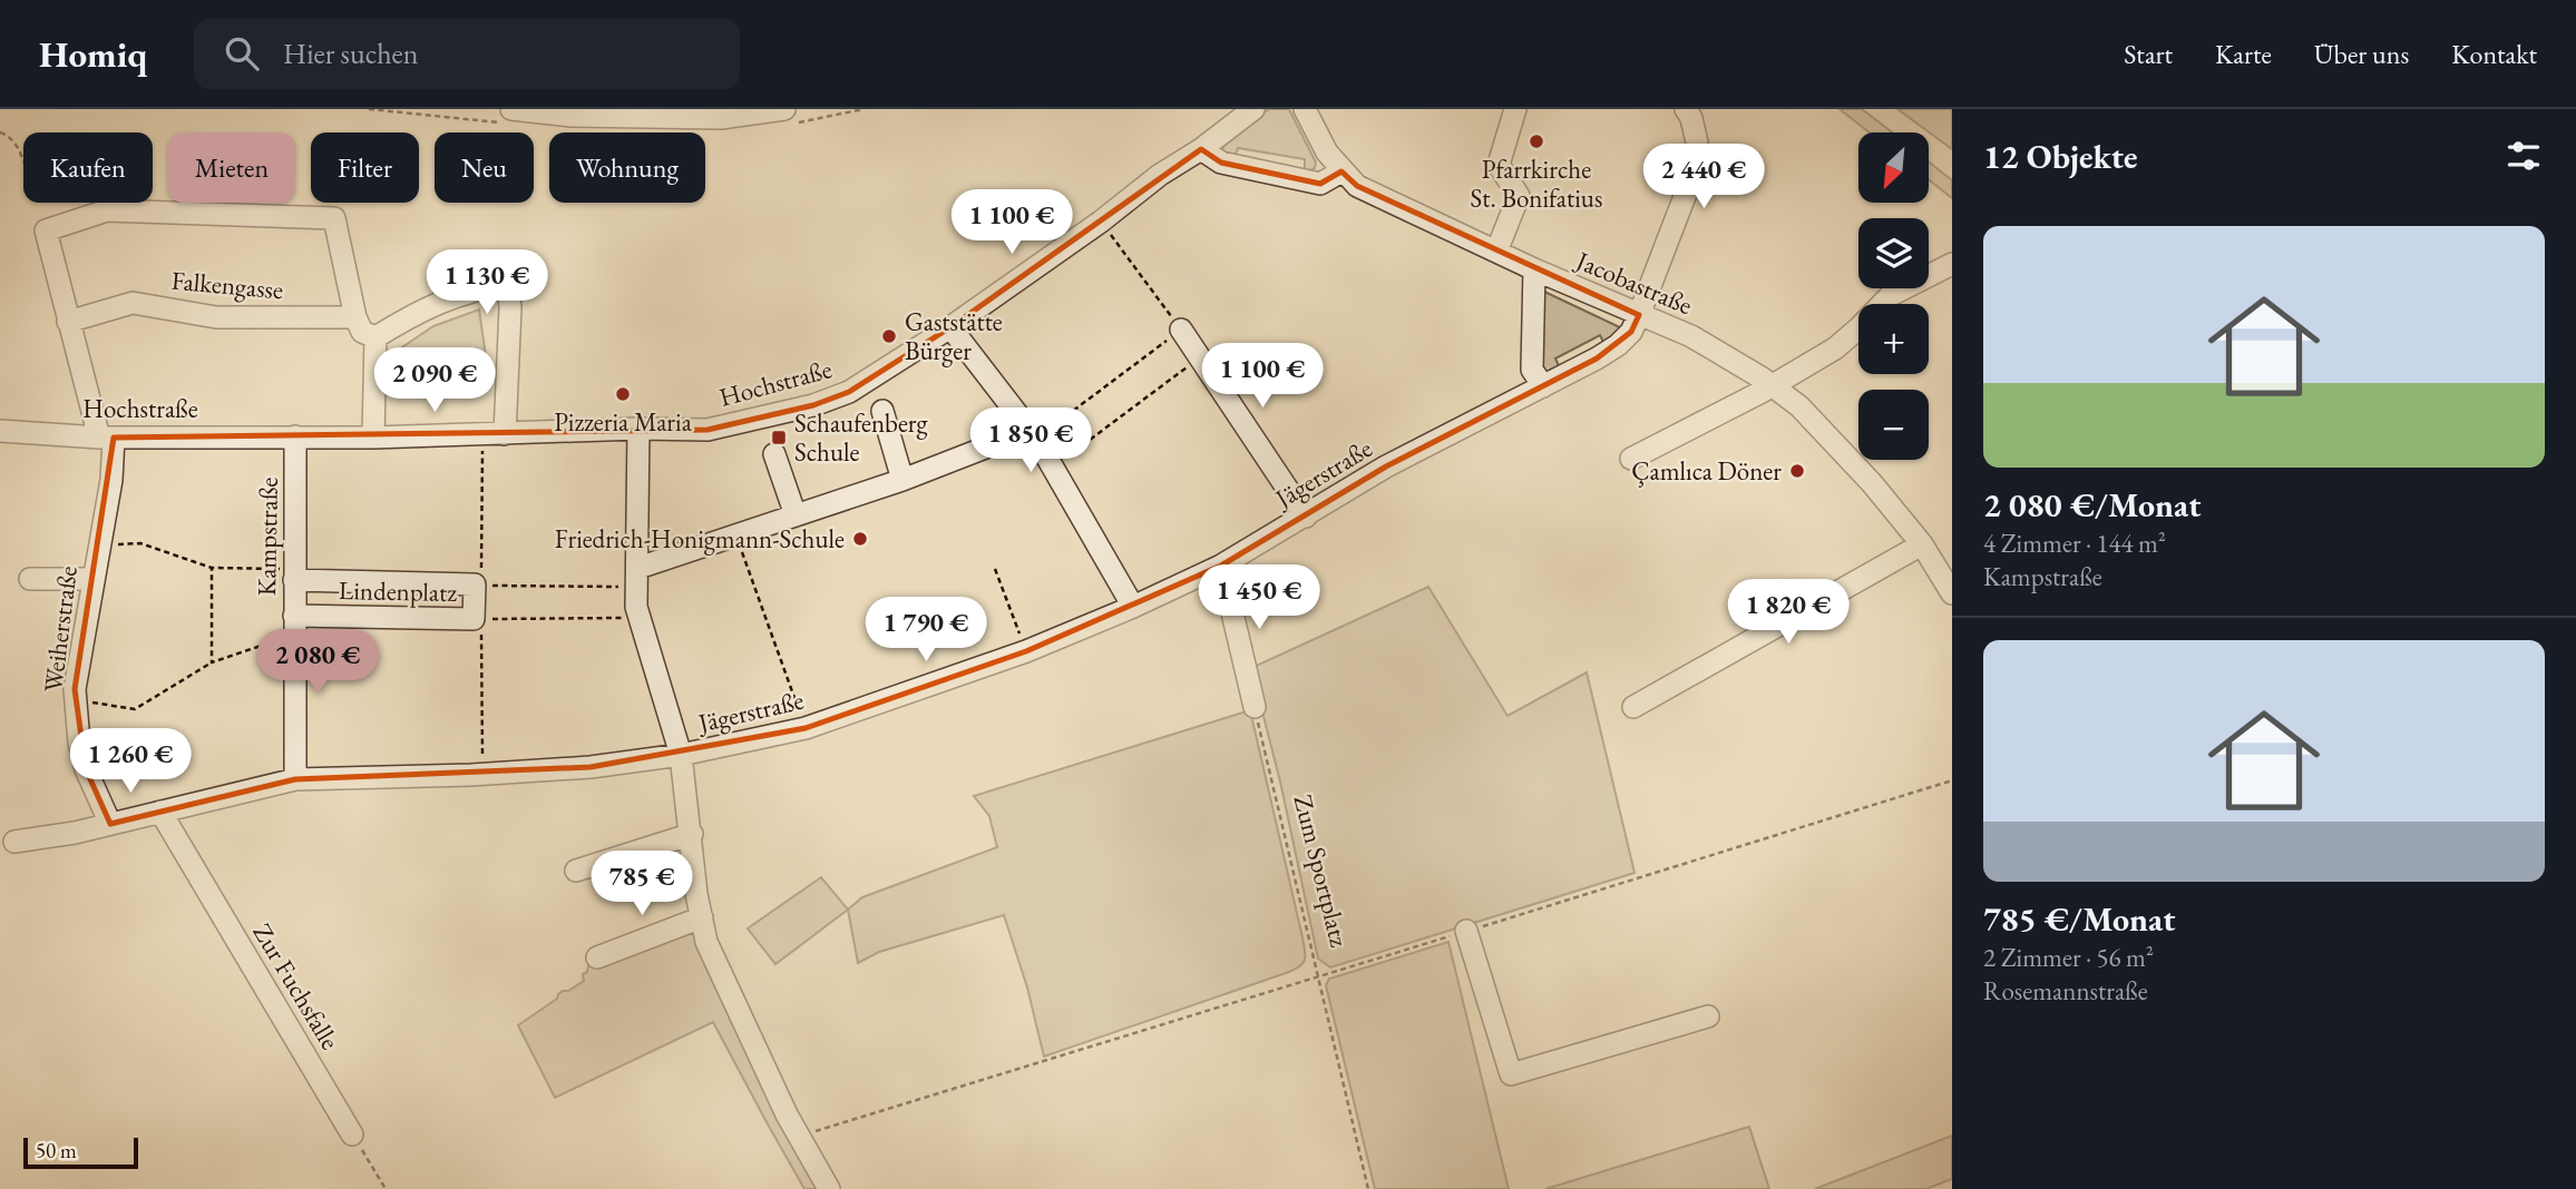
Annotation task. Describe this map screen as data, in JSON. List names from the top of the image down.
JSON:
{
  "streets": {
    "street": [
      "Jacobastraße",
      "Falkengasse",
      "Hochstraße",
      "Jägerstraße",
      "Kampstraße",
      "Lindenplatz",
      "Weiherstraße",
      "Zur Fuchsfalle"
    ],
    "path": ["Zum Sportplatz"]
  },
  "crossings": [
    ["Jacobastraße", "Jägerstraße"],
    ["Falkengasse", "Weiherstraße"],
    ["Hochstraße", "Kampstraße"],
    ["Hochstraße", "Weiherstraße"],
    ["Jägerstraße", "Kampstraße"],
    ["Jägerstraße", "Weiherstraße"],
    ["Jägerstraße", "Zur Fuchsfalle"],
    ["Kampstraße", "Lindenplatz"]
  ],
  "places": {
    "other": [
      "Pfarrkirche St. Bonifatius",
      "Gaststätte Bürger",
      "Pizzeria Maria",
      "Çamlıca Döner",
      "Friedrich-Honigmann-Schule"
    ],
    "transit": ["Schaufenberg Schule"]
  },
  "scale_bar": "50 m",
  "north": "bottom left",
  "page": {
    "header": "Homiq",
    "search": "Hier suchen",
    "nav": [
      "Start",
      "Karte",
      "Über uns",
      "Kontakt"
    ],
    "heading": "12 Objekte",
    "map_buttons": ["+", "−"],
    "chip": [
      "Kaufen",
      "Mieten",
      "Filter",
      "Neu",
      "Wohnung"
    ],
    "price": [
      "2 440 €",
      "1 100 €",
      "1 130 €",
      "1 100 €",
      "2 090 €",
      "1 850 €",
      "1 450 €",
      "1 820 €",
      "1 790 €",
      "2 080 €",
      "1 260 €",
      "785 €"
    ],
    "list": [
      {
        "name": "2 080 €/Monat",
        "note": "4 Zimmer · 144 m² · Kampstraße"
      },
      {
        "name": "785 €/Monat",
        "note": "2 Zimmer · 56 m² · Rosemannstraße"
      }
    ],
    "scale": "50 m"
  }
}
